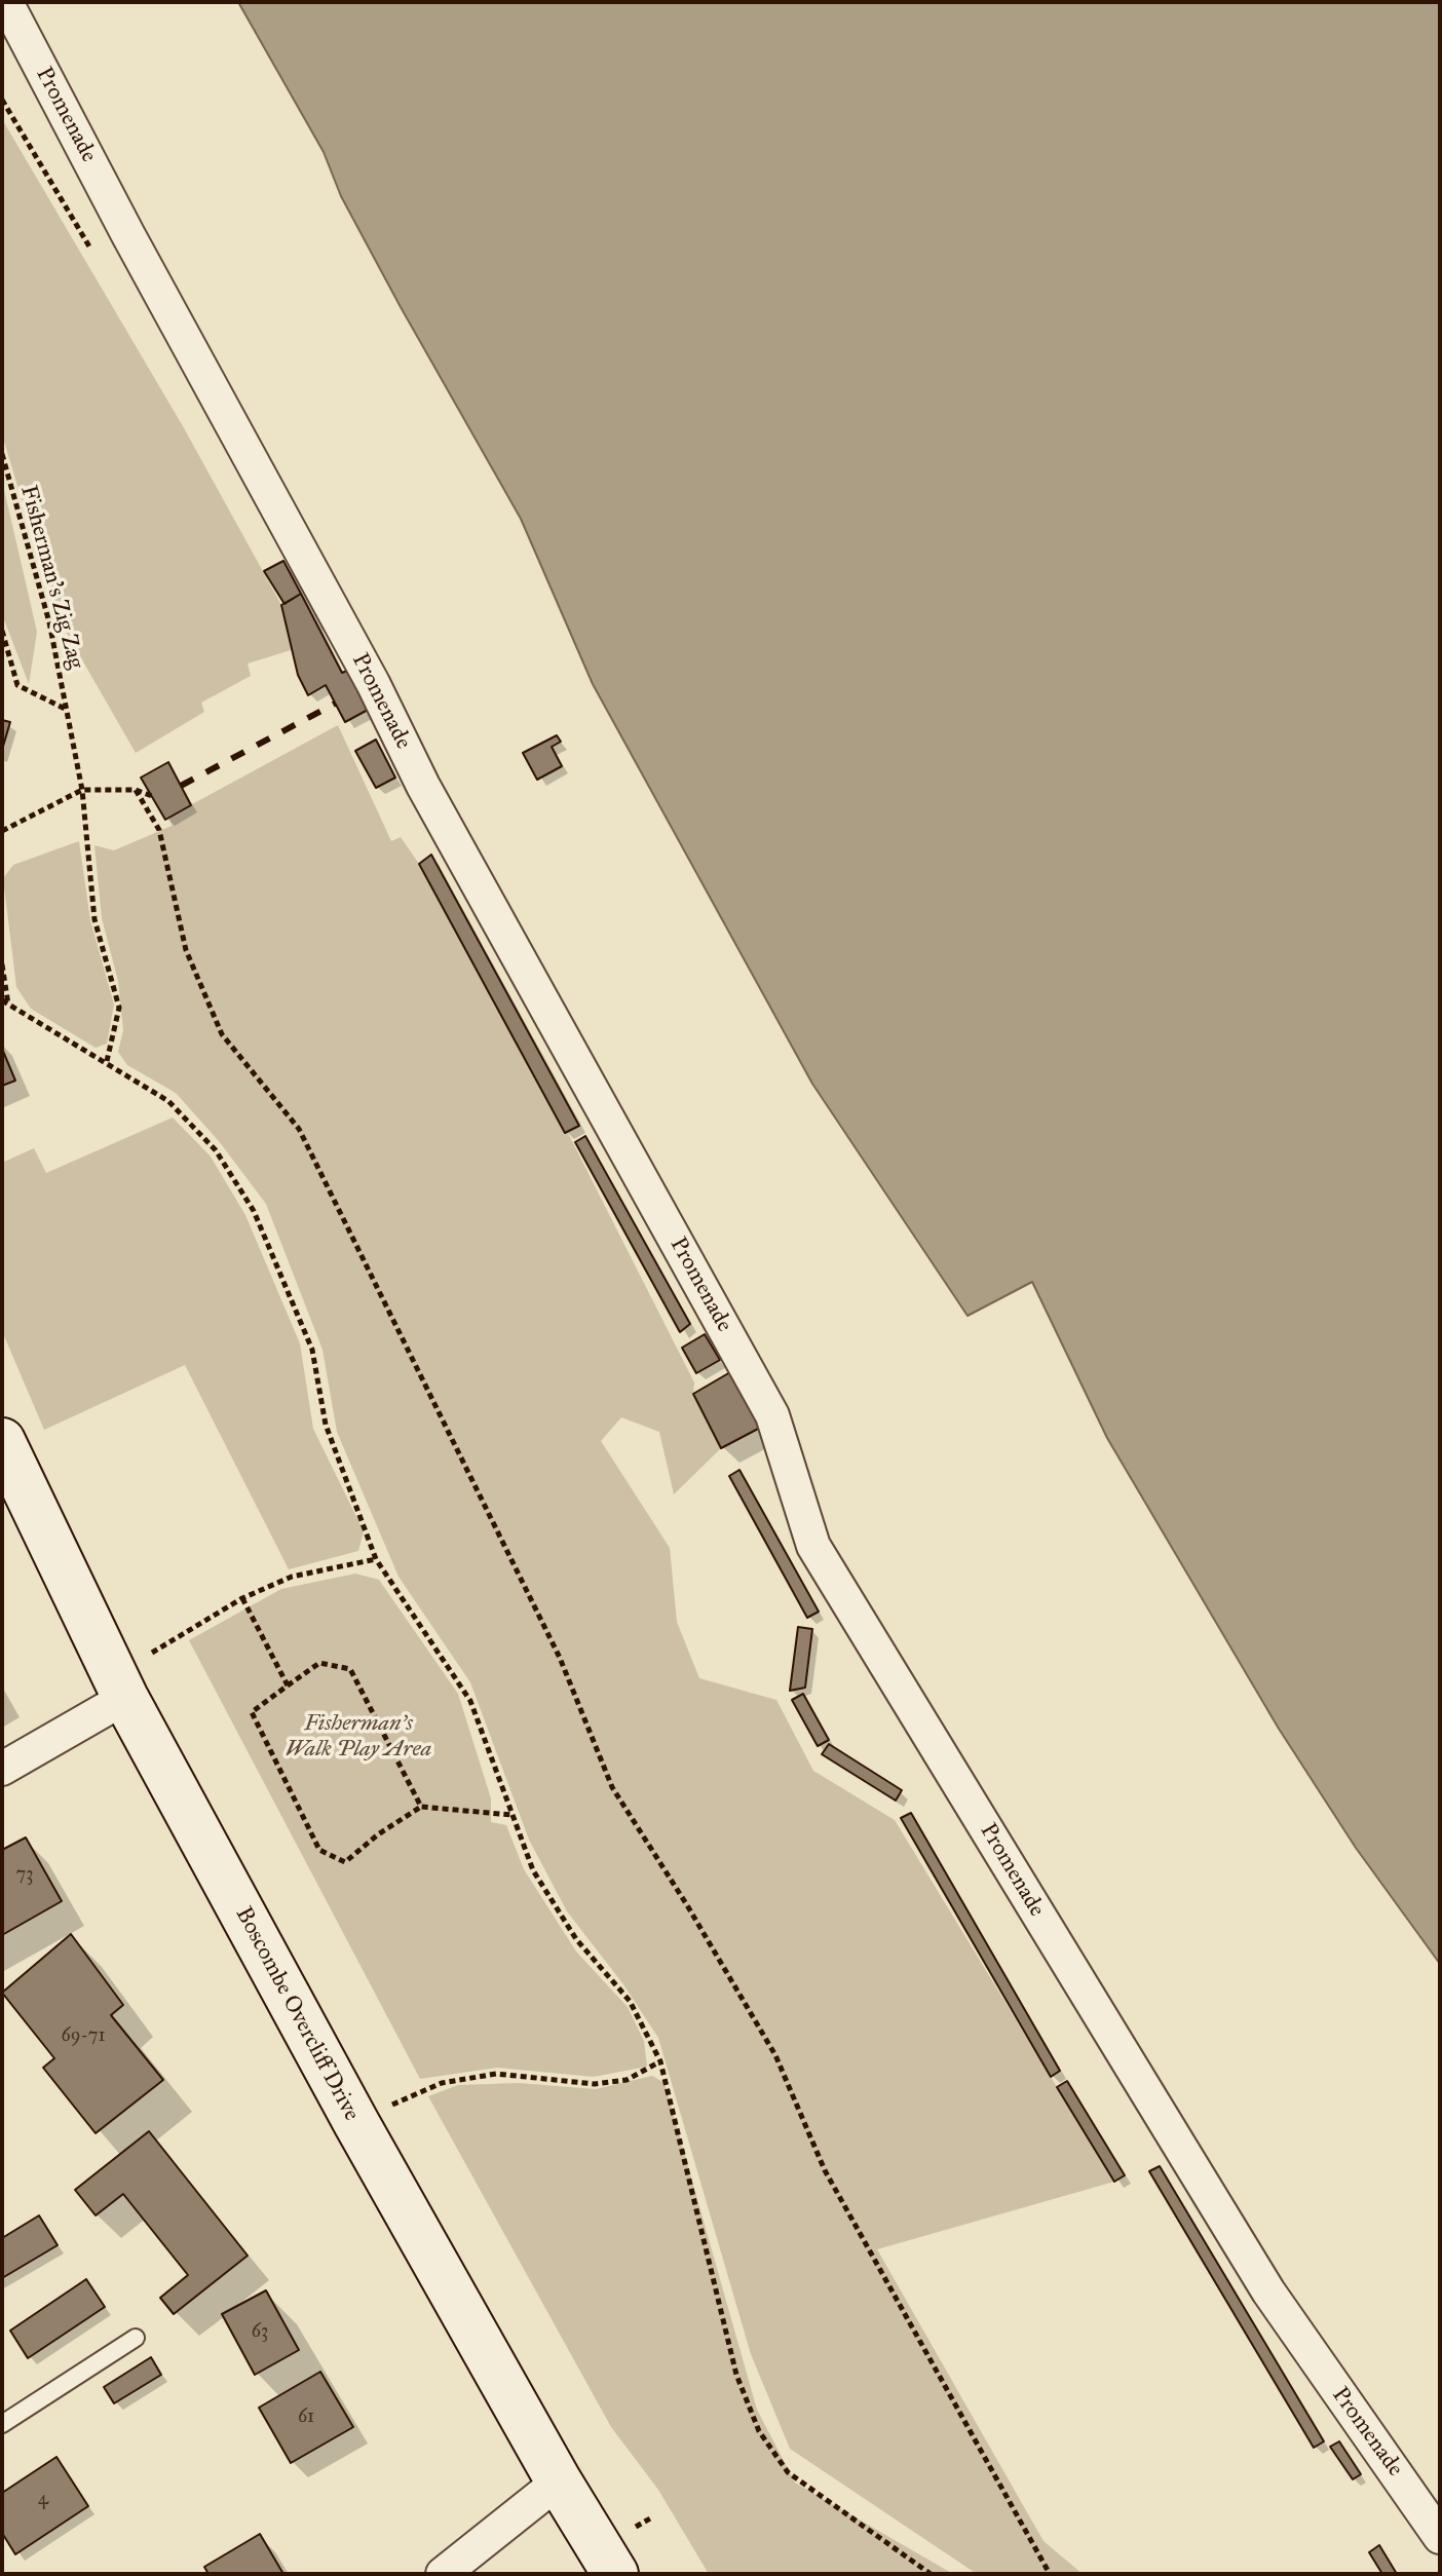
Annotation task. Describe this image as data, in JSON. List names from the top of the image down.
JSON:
{
  "streets": {
    "street": ["Promenade", "Boscombe Overcliff Drive"],
    "path": ["Fisherman's Zig Zag"]
  },
  "parks": ["Fisherman's Walk Play Area"],
  "house_numbers": [
    "73",
    "69-71",
    "63",
    "61",
    "4"
  ]
}
